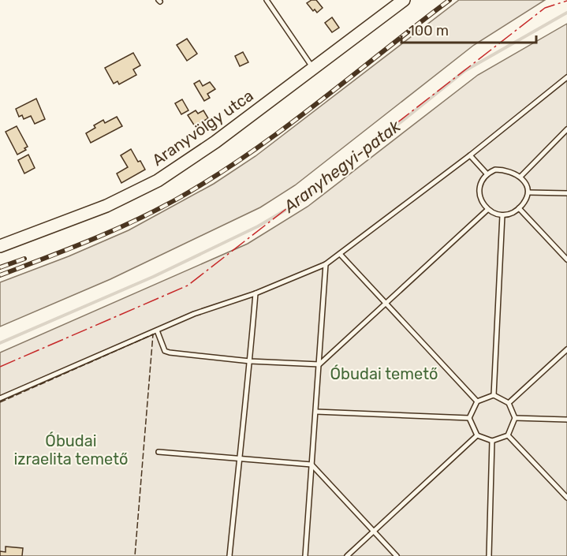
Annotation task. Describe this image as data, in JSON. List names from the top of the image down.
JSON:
{
  "streets": {
    "street": ["Aranyvölgy utca"]
  },
  "water": ["Aranyhegyi-patak"],
  "parks": ["Óbudai temető", "Óbudai izraelita temető"],
  "scale_bar": "100 m"
}
